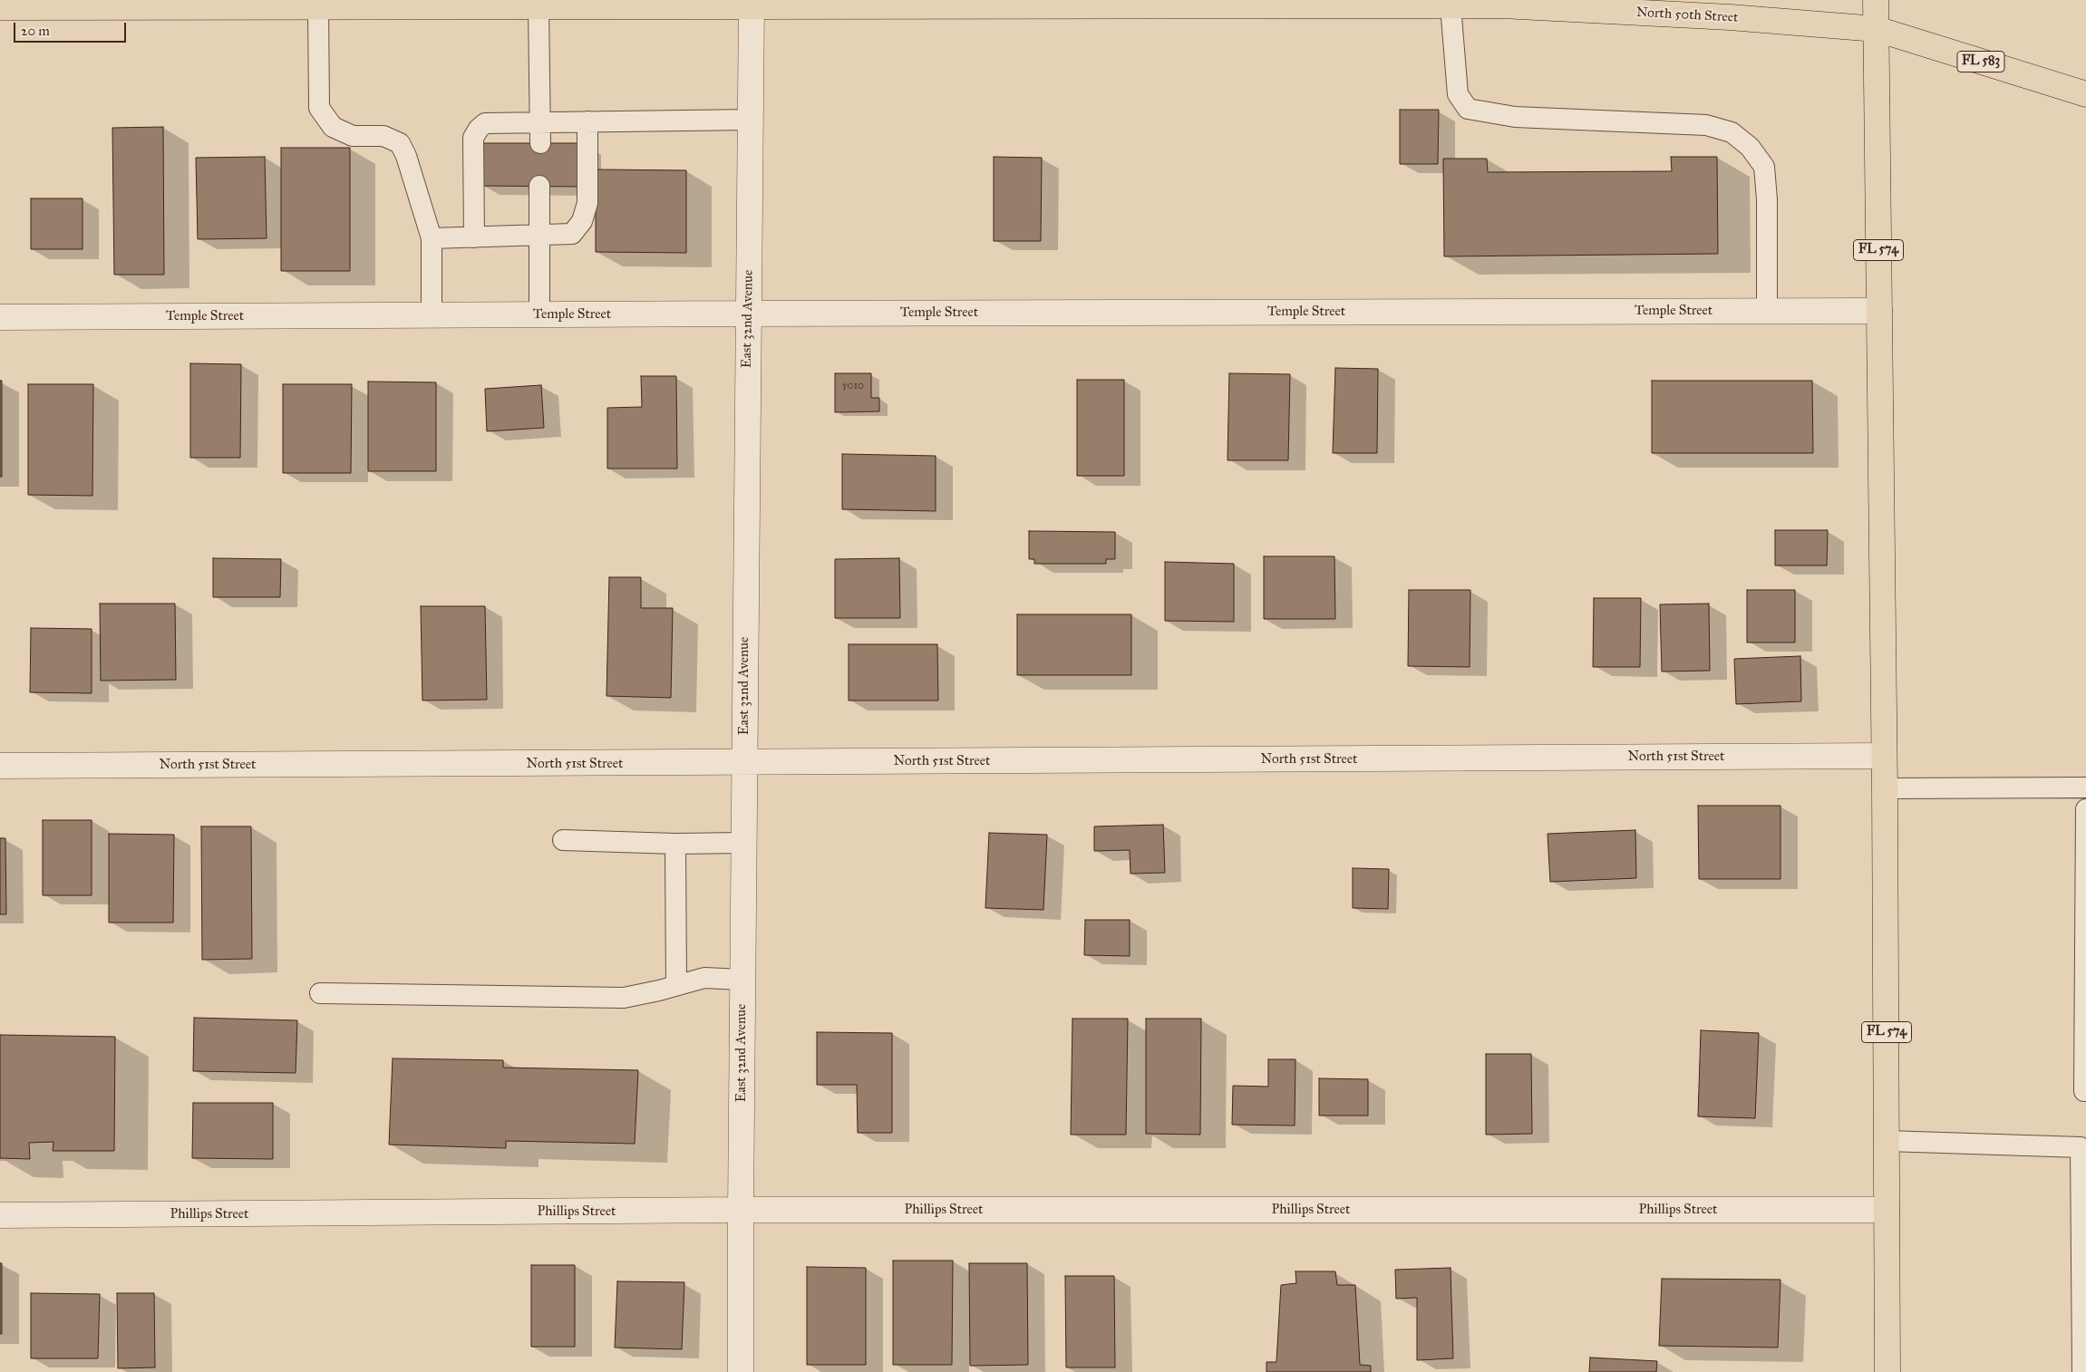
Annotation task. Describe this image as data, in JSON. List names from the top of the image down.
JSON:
{
  "streets": {
    "main road": ["North 50th Street", "FL 583", "FL 574"],
    "street": [
      "Temple Street",
      "East 32nd Avenue",
      "North 51st Street",
      "Phillips Street"
    ]
  },
  "crossings": [
    ["North 50th Street", "FL 574"],
    ["North 50th Street", "East 32nd Avenue"],
    ["FL 574", "Temple Street"],
    ["FL 574", "North 51st Street"],
    ["FL 574", "Phillips Street"],
    ["Temple Street", "East 32nd Avenue"],
    ["East 32nd Avenue", "North 51st Street"],
    ["East 32nd Avenue", "Phillips Street"]
  ],
  "house_numbers": ["5010"],
  "scale_bar": "20 m"
}
